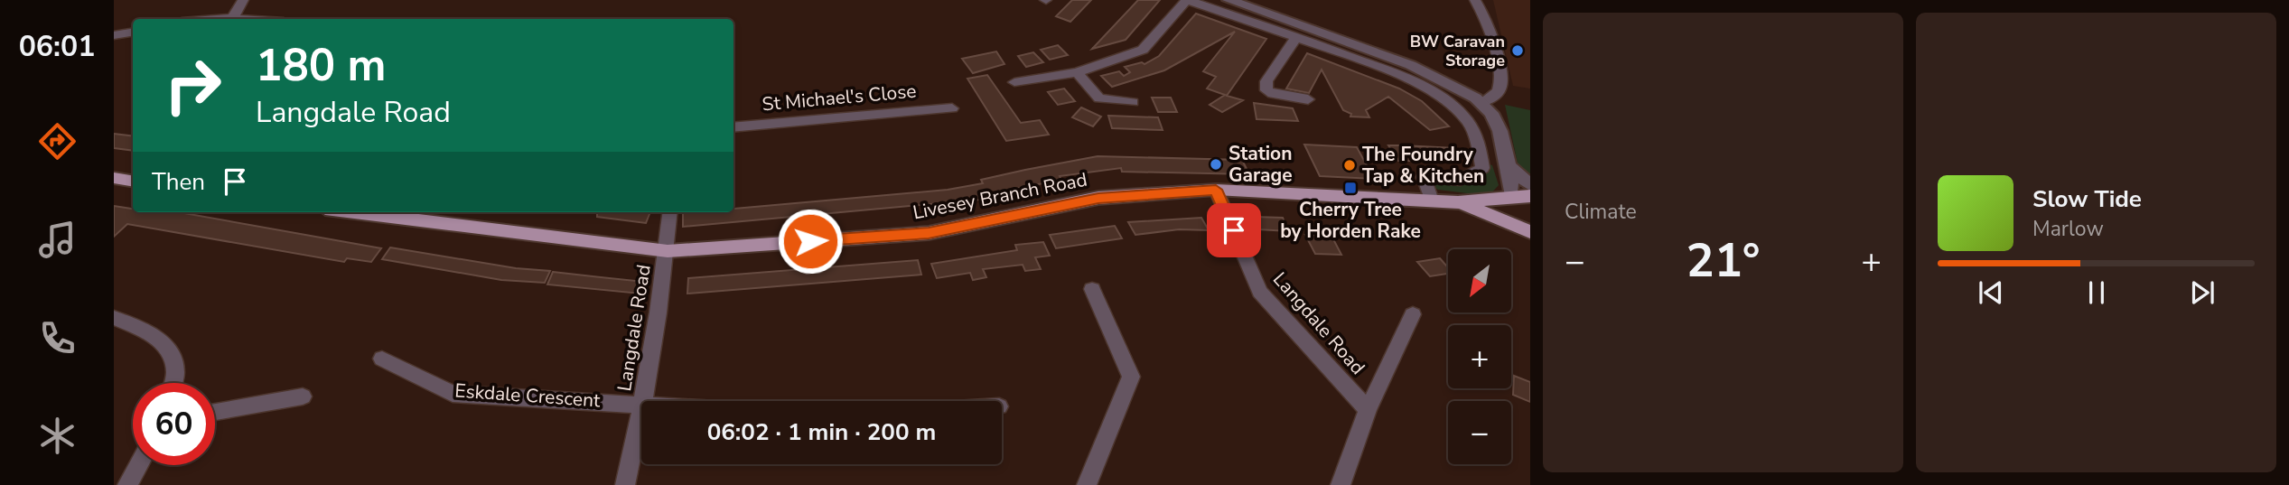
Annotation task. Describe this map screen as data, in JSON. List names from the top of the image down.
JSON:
{
  "streets": {
    "main road": ["Livesey Branch Road"],
    "street": ["St Michael's Close", "Langdale Road", "Eskdale Crescent"]
  },
  "crossings": [
    ["Livesey Branch Road", "Langdale Road"]
  ],
  "places": {
    "other": ["BW Caravan Storage", "Station Garage", "The Foundry Tap & Kitchen"],
    "transit": ["Cherry Tree by Horden Rake"]
  },
  "north": "bottom left",
  "page": {
    "tabs": "06:01",
    "tile": "Climate",
    "turn": ["180 m", "Langdale Road"],
    "then": "Then",
    "song": ["Slow Tide", "Marlow"],
    "heat": ["−", "21°", "+"],
    "map_buttons": ["+", "−"],
    "limit": "60",
    "trip": "06:02 · 1 min · 200 m"
  }
}
